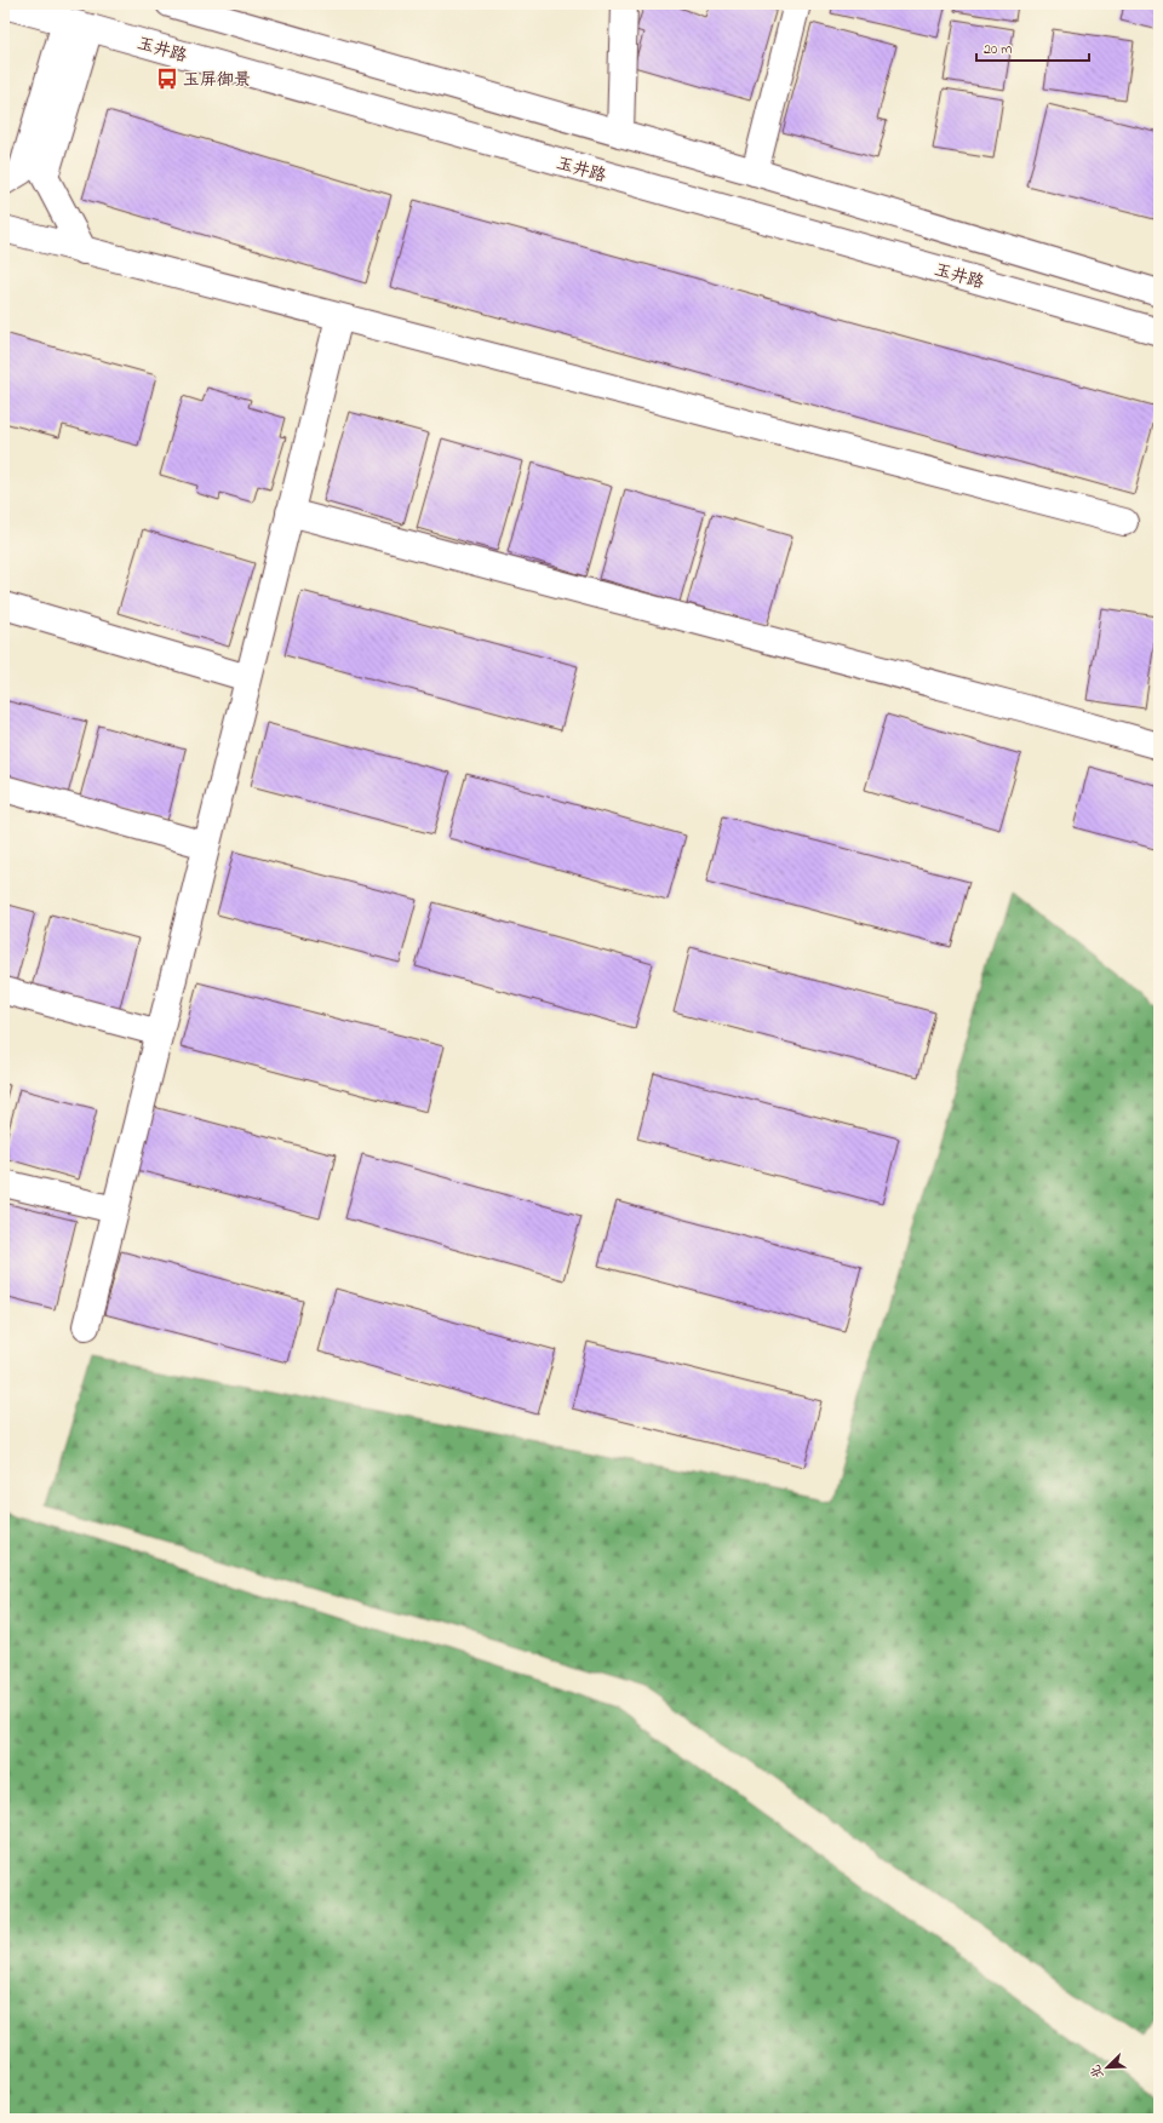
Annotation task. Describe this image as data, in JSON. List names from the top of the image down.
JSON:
{
  "streets": {
    "street": ["玉井路"]
  },
  "places": {
    "bus stop": ["玉屏御景"]
  },
  "scale_bar": "20 m",
  "north": "bottom left"
}
